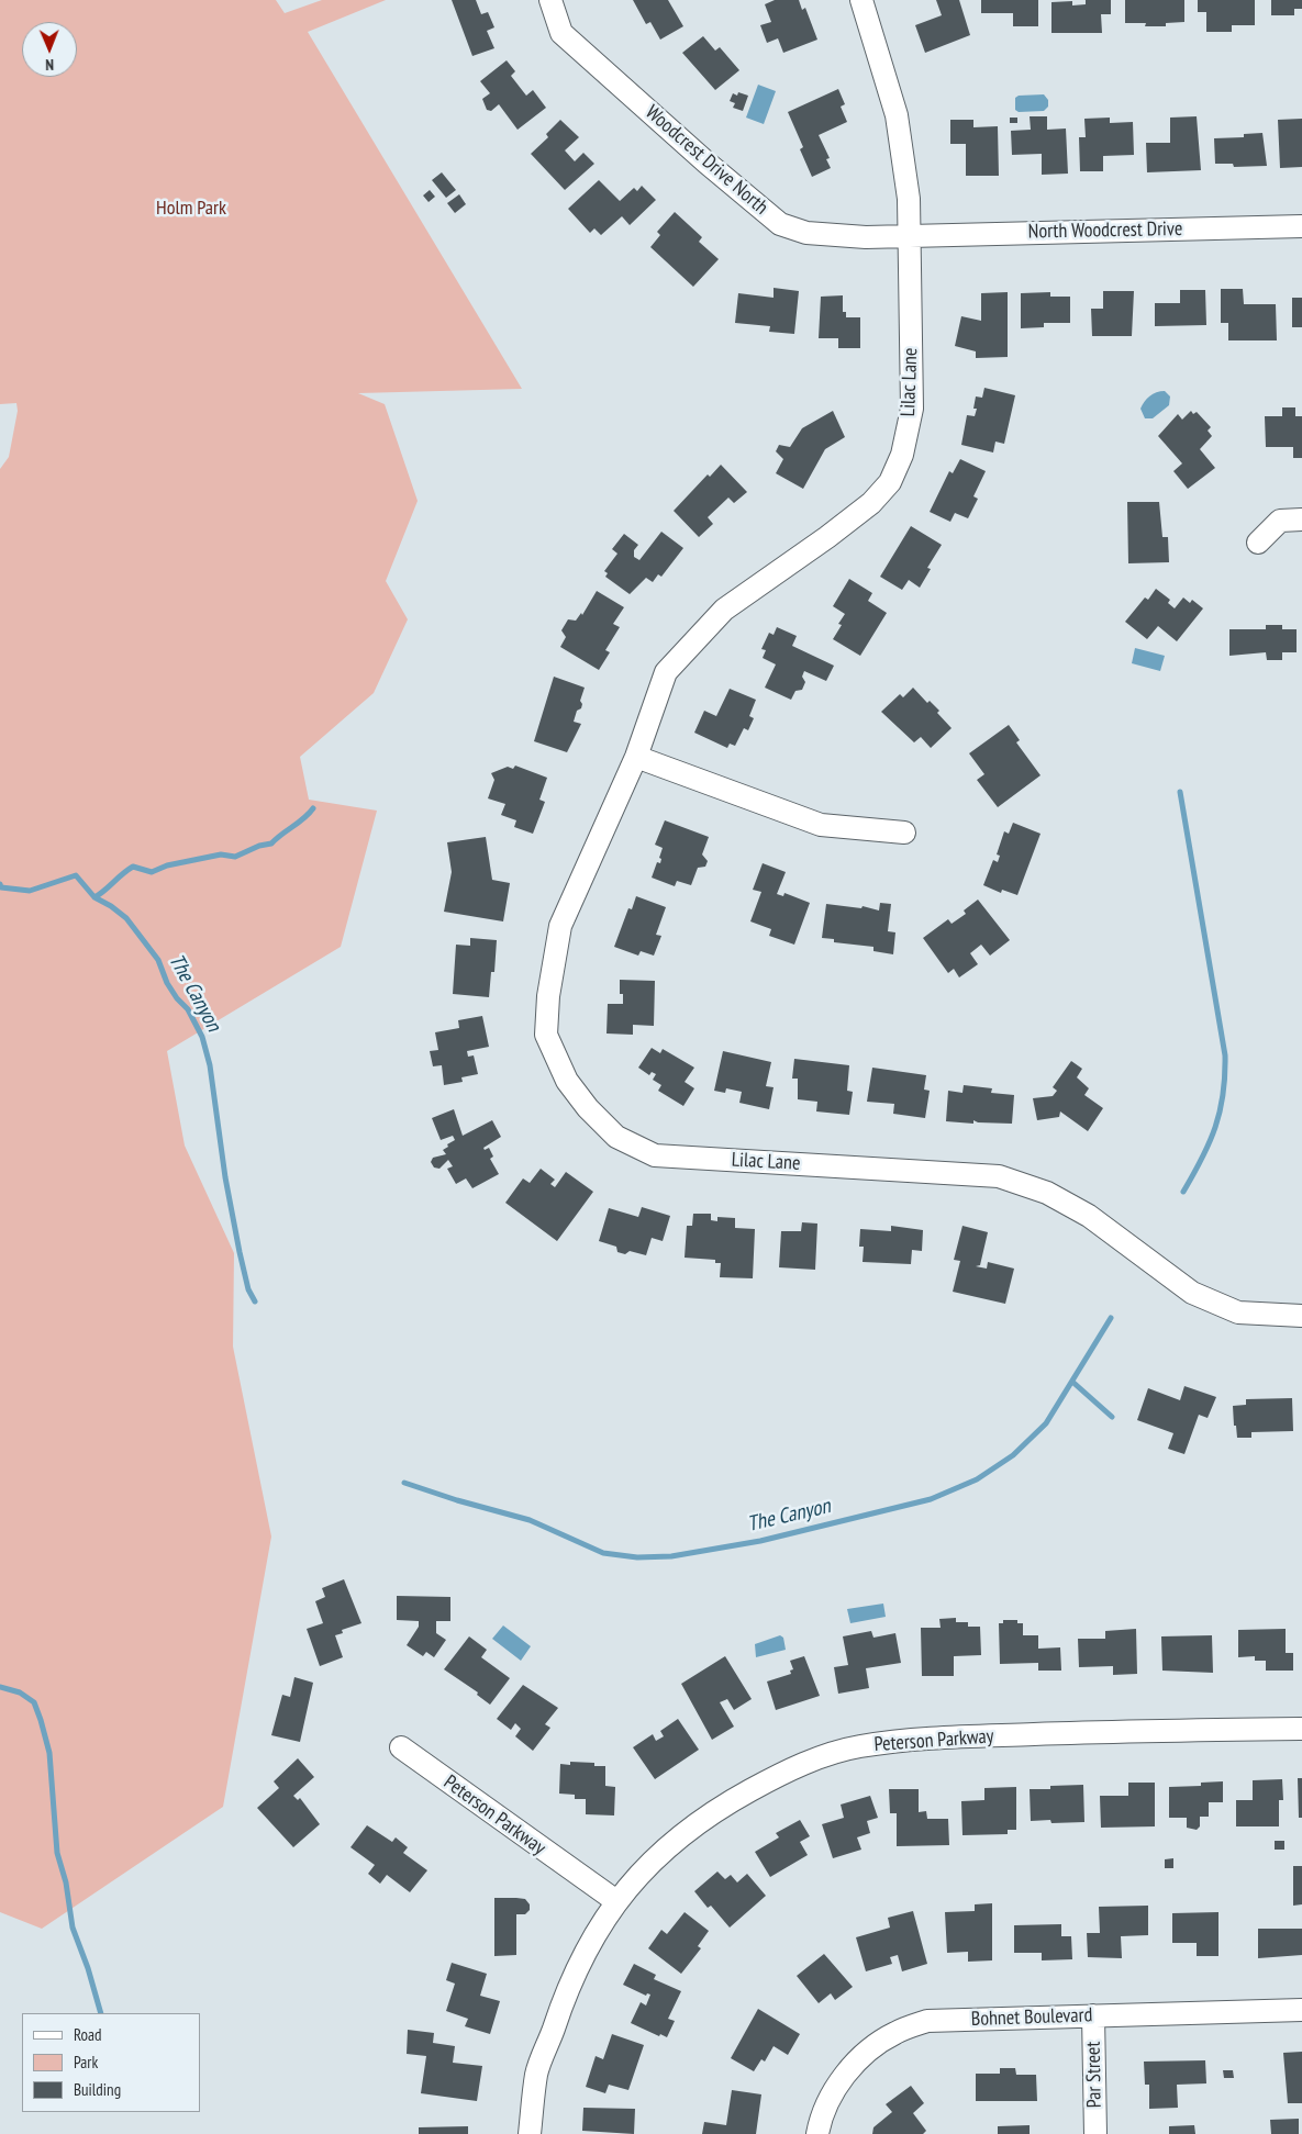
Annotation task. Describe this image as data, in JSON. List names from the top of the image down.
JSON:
{
  "streets": {
    "street": [
      "Woodcrest Drive North",
      "North Woodcrest Drive",
      "Lilac Lane",
      "Peterson Parkway",
      "Bohnet Boulevard",
      "Par Street"
    ]
  },
  "crossings": [
    ["Woodcrest Drive North", "North Woodcrest Drive"],
    ["Woodcrest Drive North", "Lilac Lane"],
    ["North Woodcrest Drive", "Lilac Lane"],
    ["Bohnet Boulevard", "Par Street"]
  ],
  "water": ["The Canyon"],
  "parks": ["Holm Park"],
  "legend": ["Road", "Park", "Building"],
  "north": "bottom"
}
